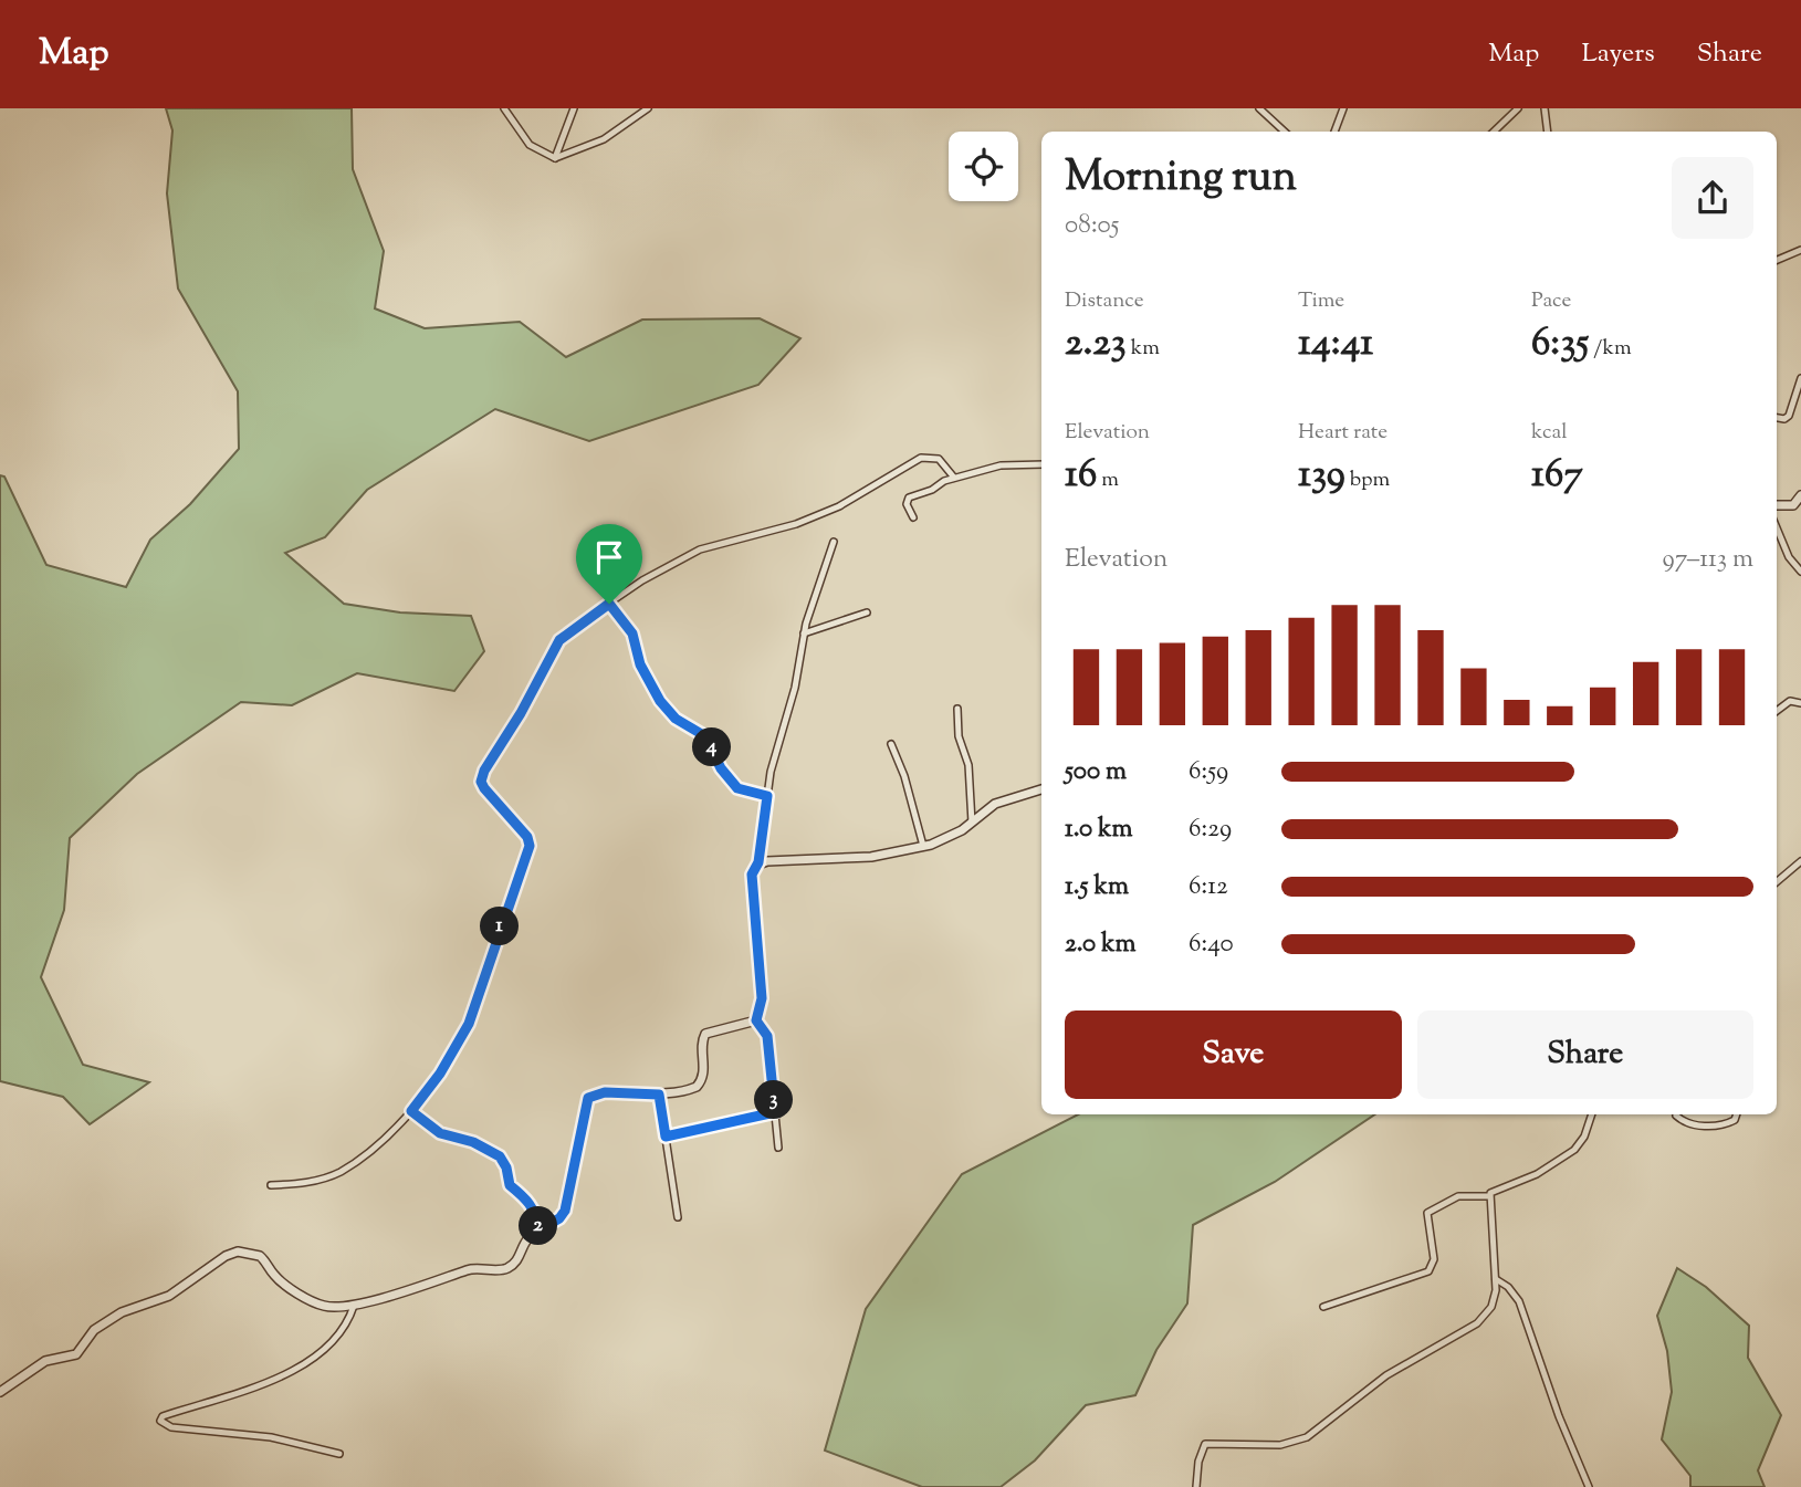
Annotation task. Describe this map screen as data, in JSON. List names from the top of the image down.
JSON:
{
  "page": {
    "header": "Map",
    "nav": ["Map", "Layers", "Share"],
    "heading": ["Morning run", "08:05"],
    "stats": [
      ["Distance", "2.23 km"],
      ["Time", "14:41"],
      ["Pace", "6:35 /km"],
      ["Elevation", "16 m"],
      ["Heart rate", "139 bpm"],
      ["kcal", "167"]
    ],
    "chart": ["Elevation", "97–113 m"],
    "pins": [
      "4",
      "1",
      "3",
      "2"
    ],
    "list": [
      {
        "name": "500 m",
        "note": "6:59"
      },
      {
        "name": "1.0 km",
        "note": "6:29"
      },
      {
        "name": "1.5 km",
        "note": "6:12"
      },
      {
        "name": "2.0 km",
        "note": "6:40"
      }
    ],
    "buttons": ["Save", "Share"]
  }
}
